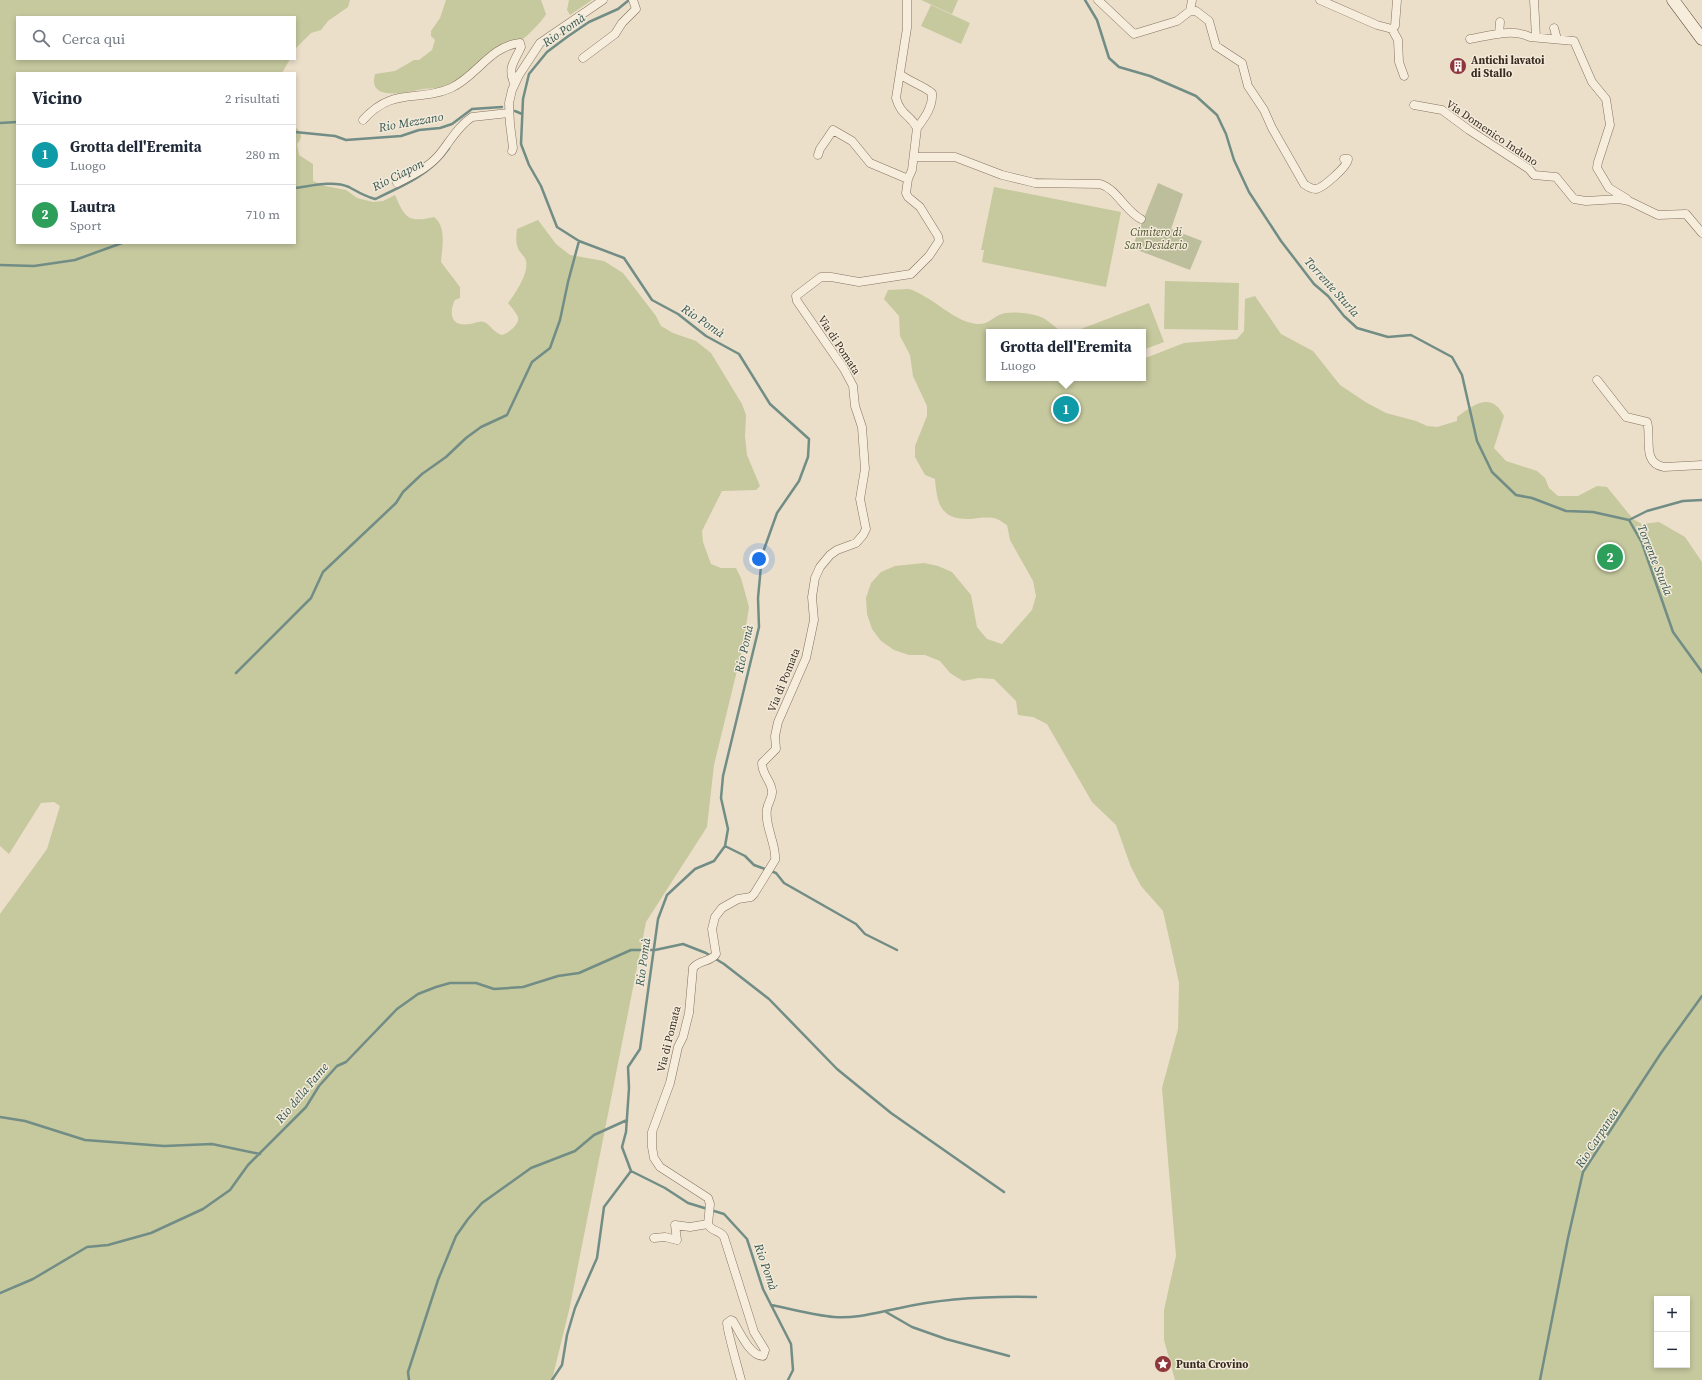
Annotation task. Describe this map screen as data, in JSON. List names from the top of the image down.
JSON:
{
  "streets": {
    "street": ["Via Domenico Induno", "Via di Pomata"]
  },
  "water": [
    "Rio Pomà",
    "Rio Mezzano",
    "Rio Ciapon",
    "Torrente Sturla",
    "Rio della Fame",
    "Rio Carpanea"
  ],
  "parks": ["Cimitero di San Desiderio"],
  "places": {
    "building": ["Antichi lavatoi di Stallo"],
    "place": ["Punta Crovino"]
  },
  "page": {
    "search": "Cerca qui",
    "heading": ["Vicino", "2 risultati"],
    "list": [
      {
        "mark": "1",
        "name": "Grotta dell'Eremita",
        "note": "Luogo",
        "value": "280 m"
      },
      {
        "mark": "2",
        "name": "Lautra",
        "note": "Sport",
        "value": "710 m"
      }
    ],
    "popup": ["Grotta dell'Eremita", "Luogo"],
    "pins": ["1", "2"],
    "map_buttons": ["+", "−"]
  }
}
